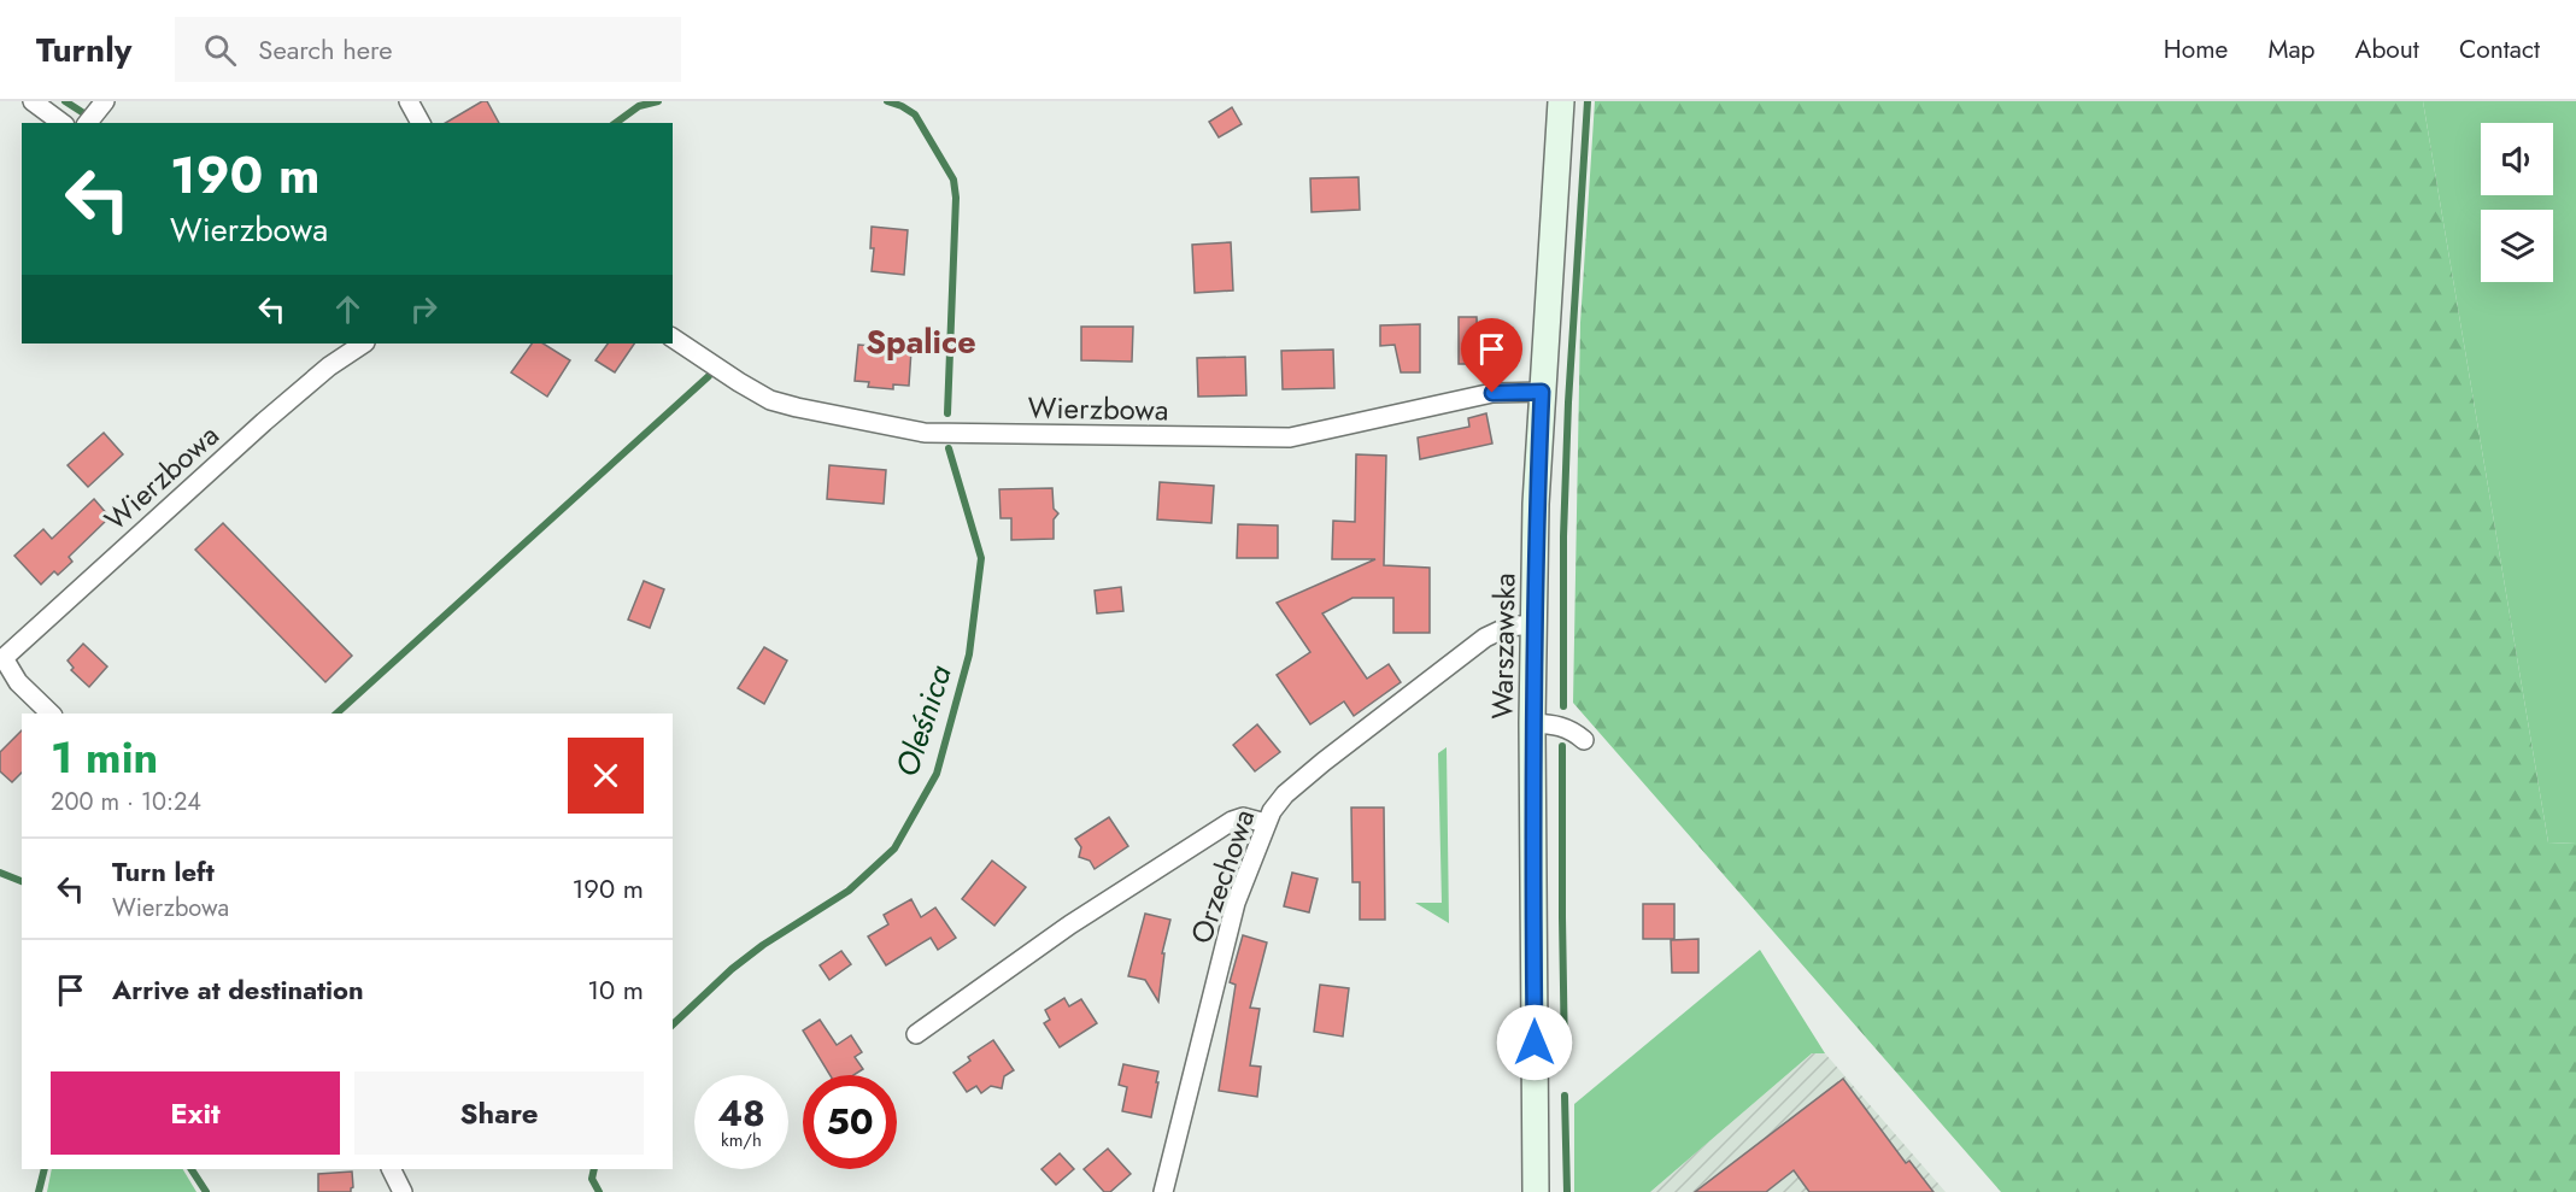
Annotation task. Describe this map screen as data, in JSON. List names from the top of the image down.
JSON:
{
  "streets": {
    "main road": ["Warszawska"],
    "street": ["Wierzbowa", "Orzechowa"]
  },
  "crossings": [
    ["Wierzbowa", "Warszawska"],
    ["Warszawska", "Orzechowa"]
  ],
  "districts": ["Spalice"],
  "water": ["Oleśnica"],
  "page": {
    "header": "Turnly",
    "search": "Search here",
    "nav": [
      "Home",
      "Map",
      "About",
      "Contact"
    ],
    "turn": ["190 m", "Wierzbowa"],
    "heading": ["1 min", "200 m · 10:24"],
    "list": [
      {
        "name": "Turn left",
        "note": "Wierzbowa",
        "value": "190 m"
      },
      {
        "name": "Arrive at destination",
        "value": "10 m"
      }
    ],
    "buttons": ["Exit", "Share"],
    "speed": "48 km/h",
    "limit": "50"
  }
}
